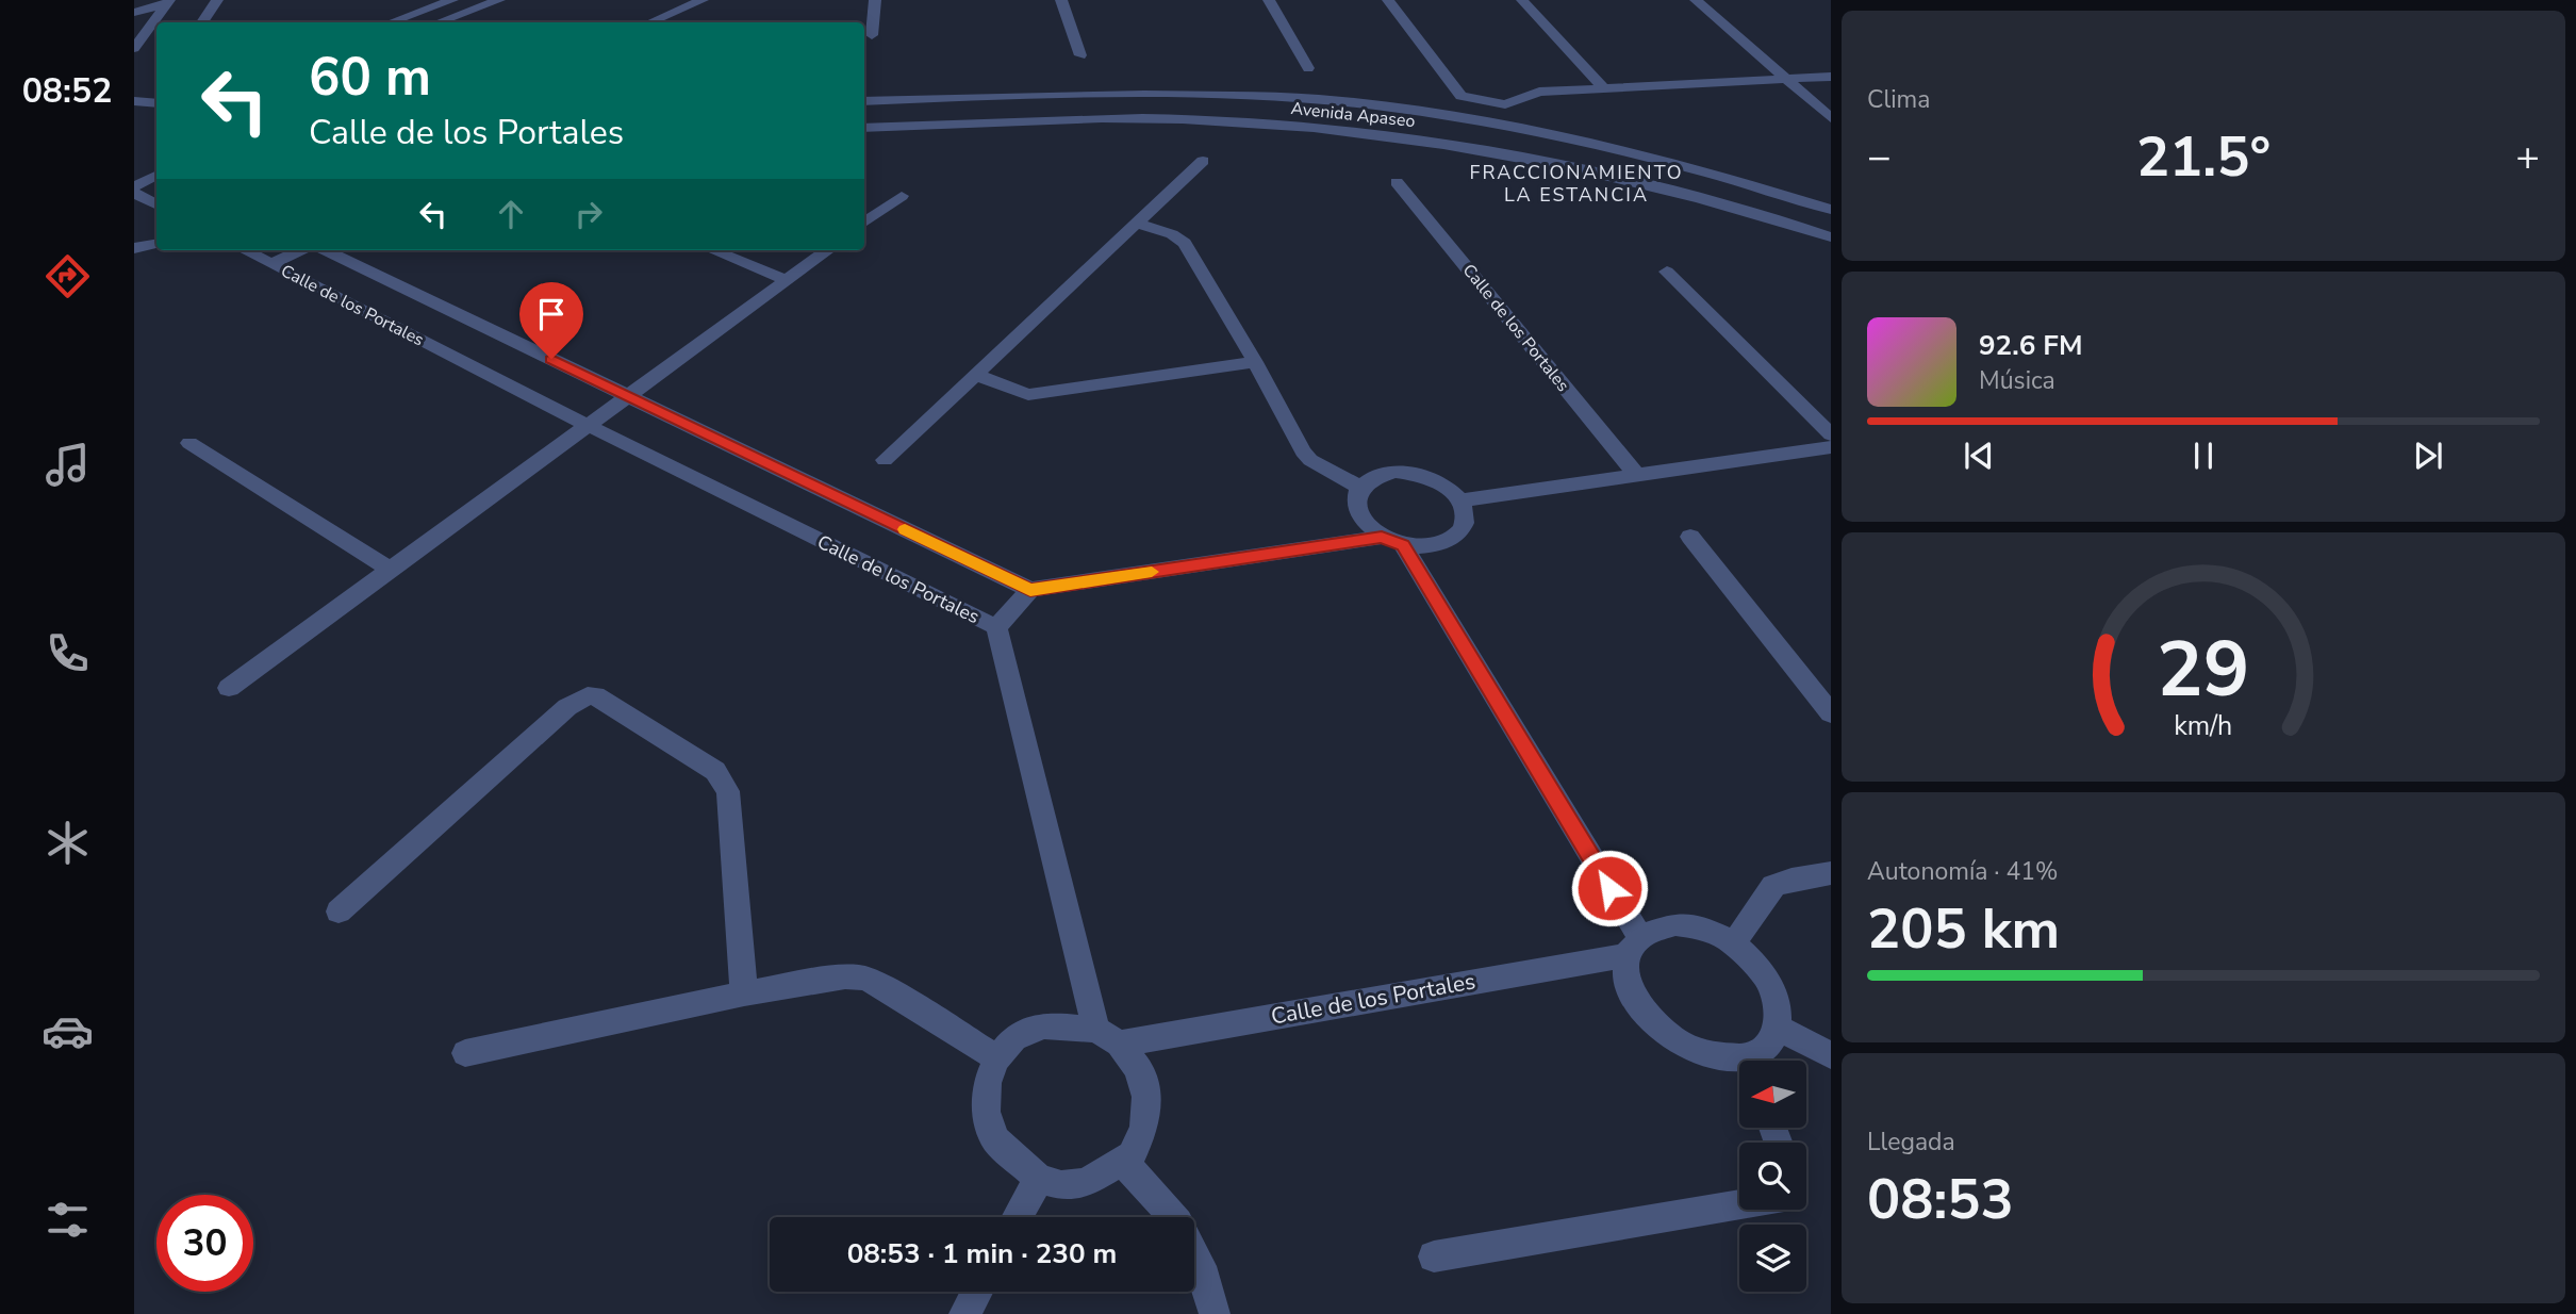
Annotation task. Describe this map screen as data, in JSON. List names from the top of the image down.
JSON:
{
  "streets": {
    "street": ["Avenida Apaseo", "Calle de los Portales"]
  },
  "districts": ["FRACCIONAMIENTO LA ESTANCIA"],
  "north": "left",
  "page": {
    "tabs": "08:52",
    "tile": [
      "Clima",
      ["Autonomía · 41%", "205 km"],
      ["Llegada", "08:53"]
    ],
    "turn": ["60 m", "Calle de los Portales"],
    "heat": ["−", "21.5°", "+"],
    "song": ["92.6 FM", "Música"],
    "limit": "30",
    "trip": "08:53 · 1 min · 230 m",
    "gauge": ["29", "km/h"]
  }
}
